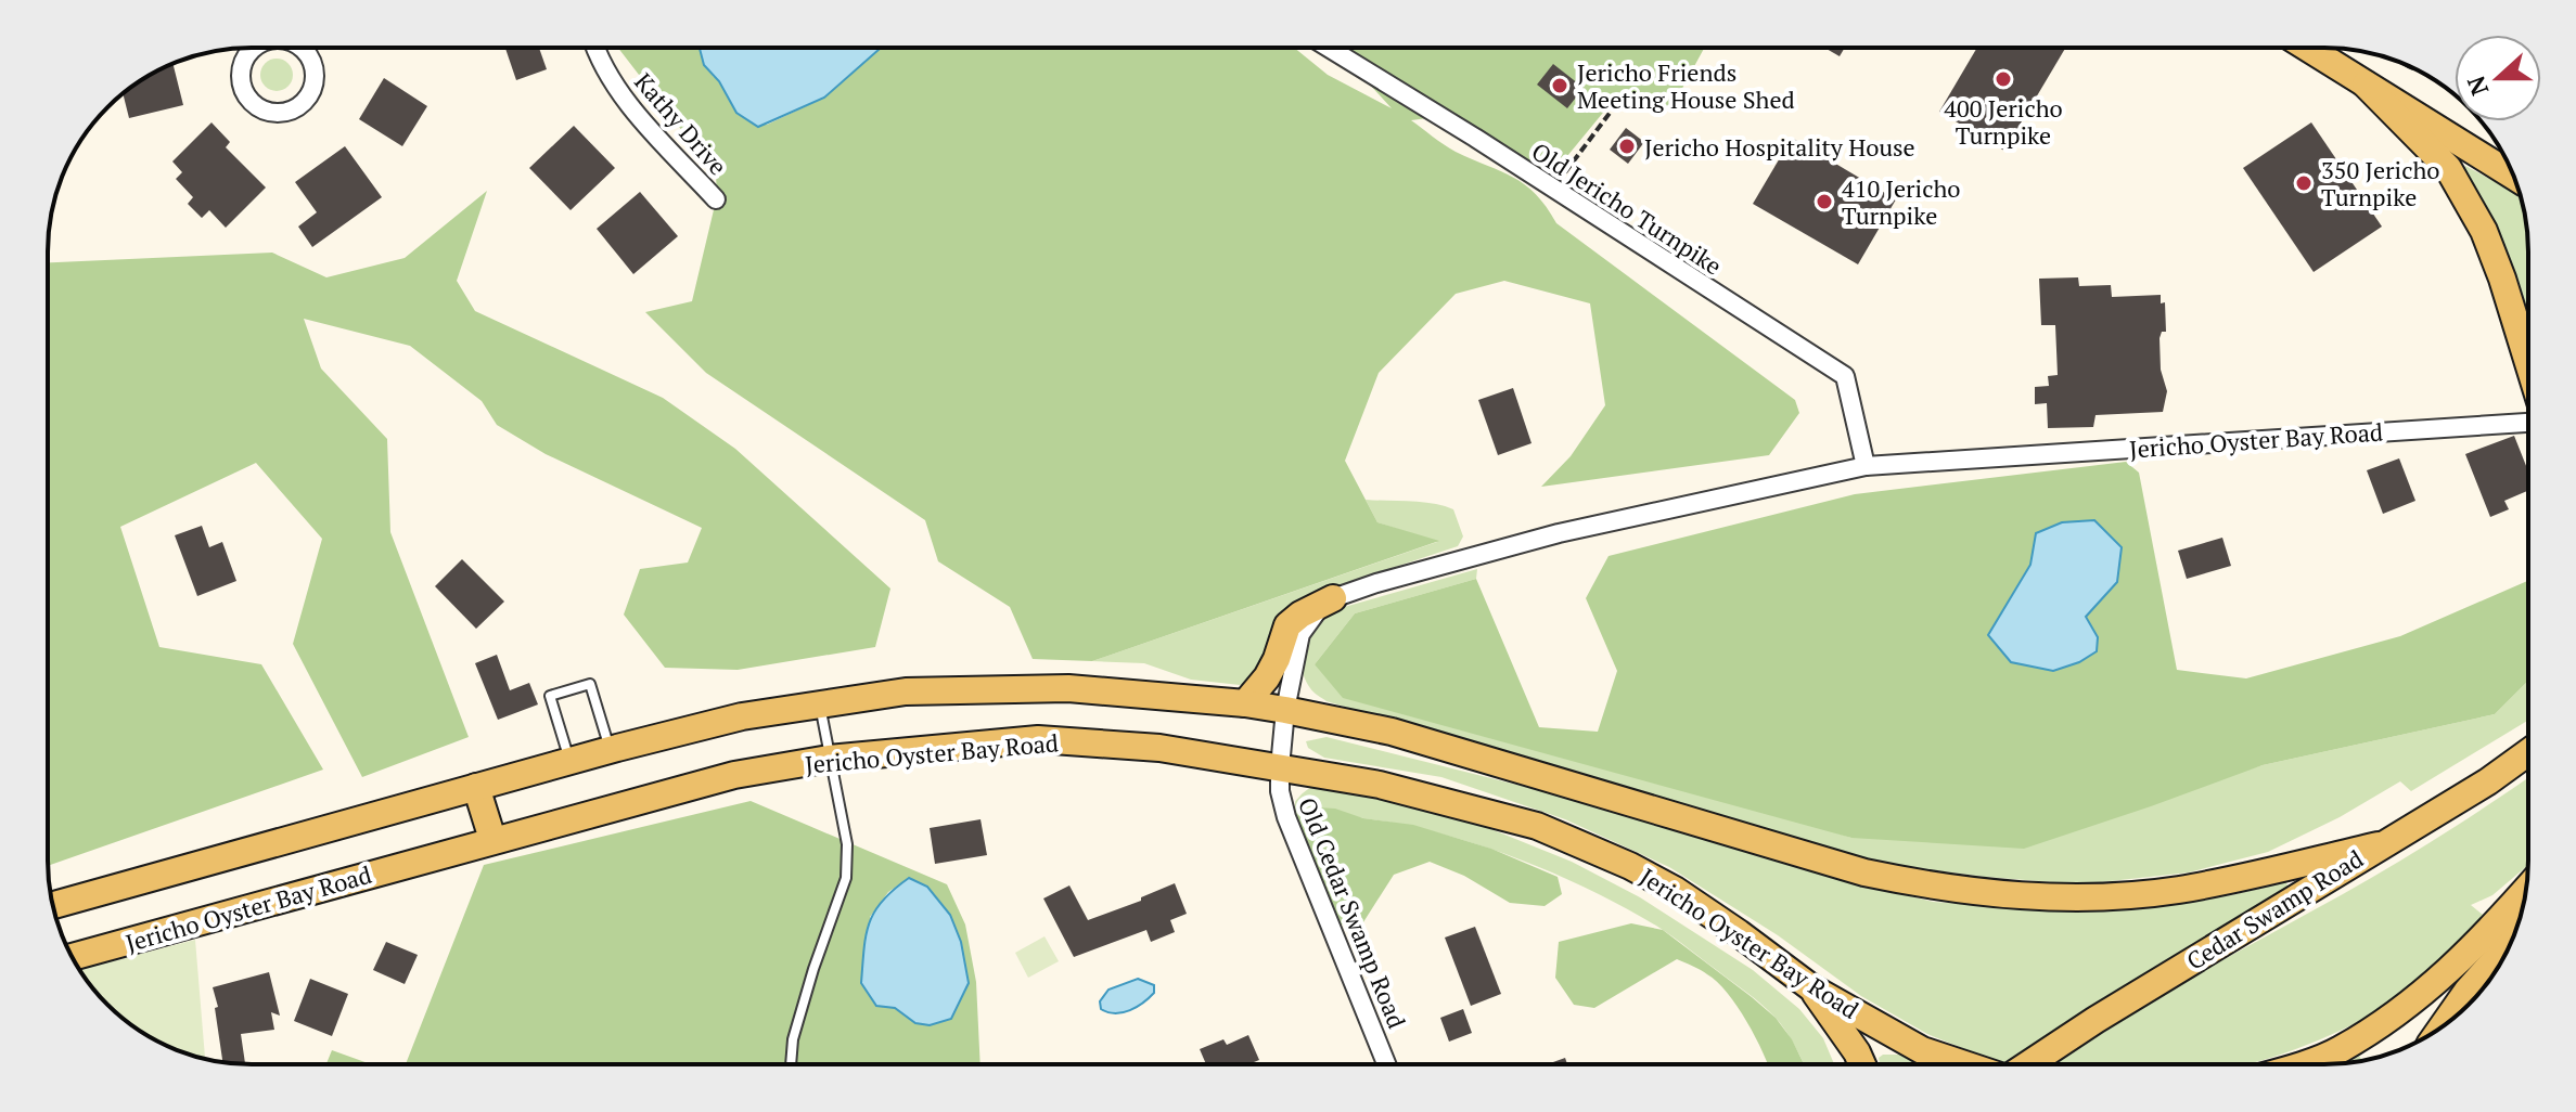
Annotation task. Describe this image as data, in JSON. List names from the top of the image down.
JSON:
{
  "streets": {
    "main road": ["Jericho Oyster Bay Road", "Cedar Swamp Road"],
    "street": ["Kathy Drive", "Old Jericho Turnpike", "Old Cedar Swamp Road"]
  },
  "crossings": [
    ["Old Jericho Turnpike", "Jericho Oyster Bay Road"],
    ["Jericho Oyster Bay Road", "Old Cedar Swamp Road"]
  ],
  "places": [
    "400 Jericho Turnpike",
    "Jericho Friends Meeting House Shed",
    "Jericho Hospitality House",
    "350 Jericho Turnpike",
    "410 Jericho Turnpike"
  ],
  "north": "left"
}
